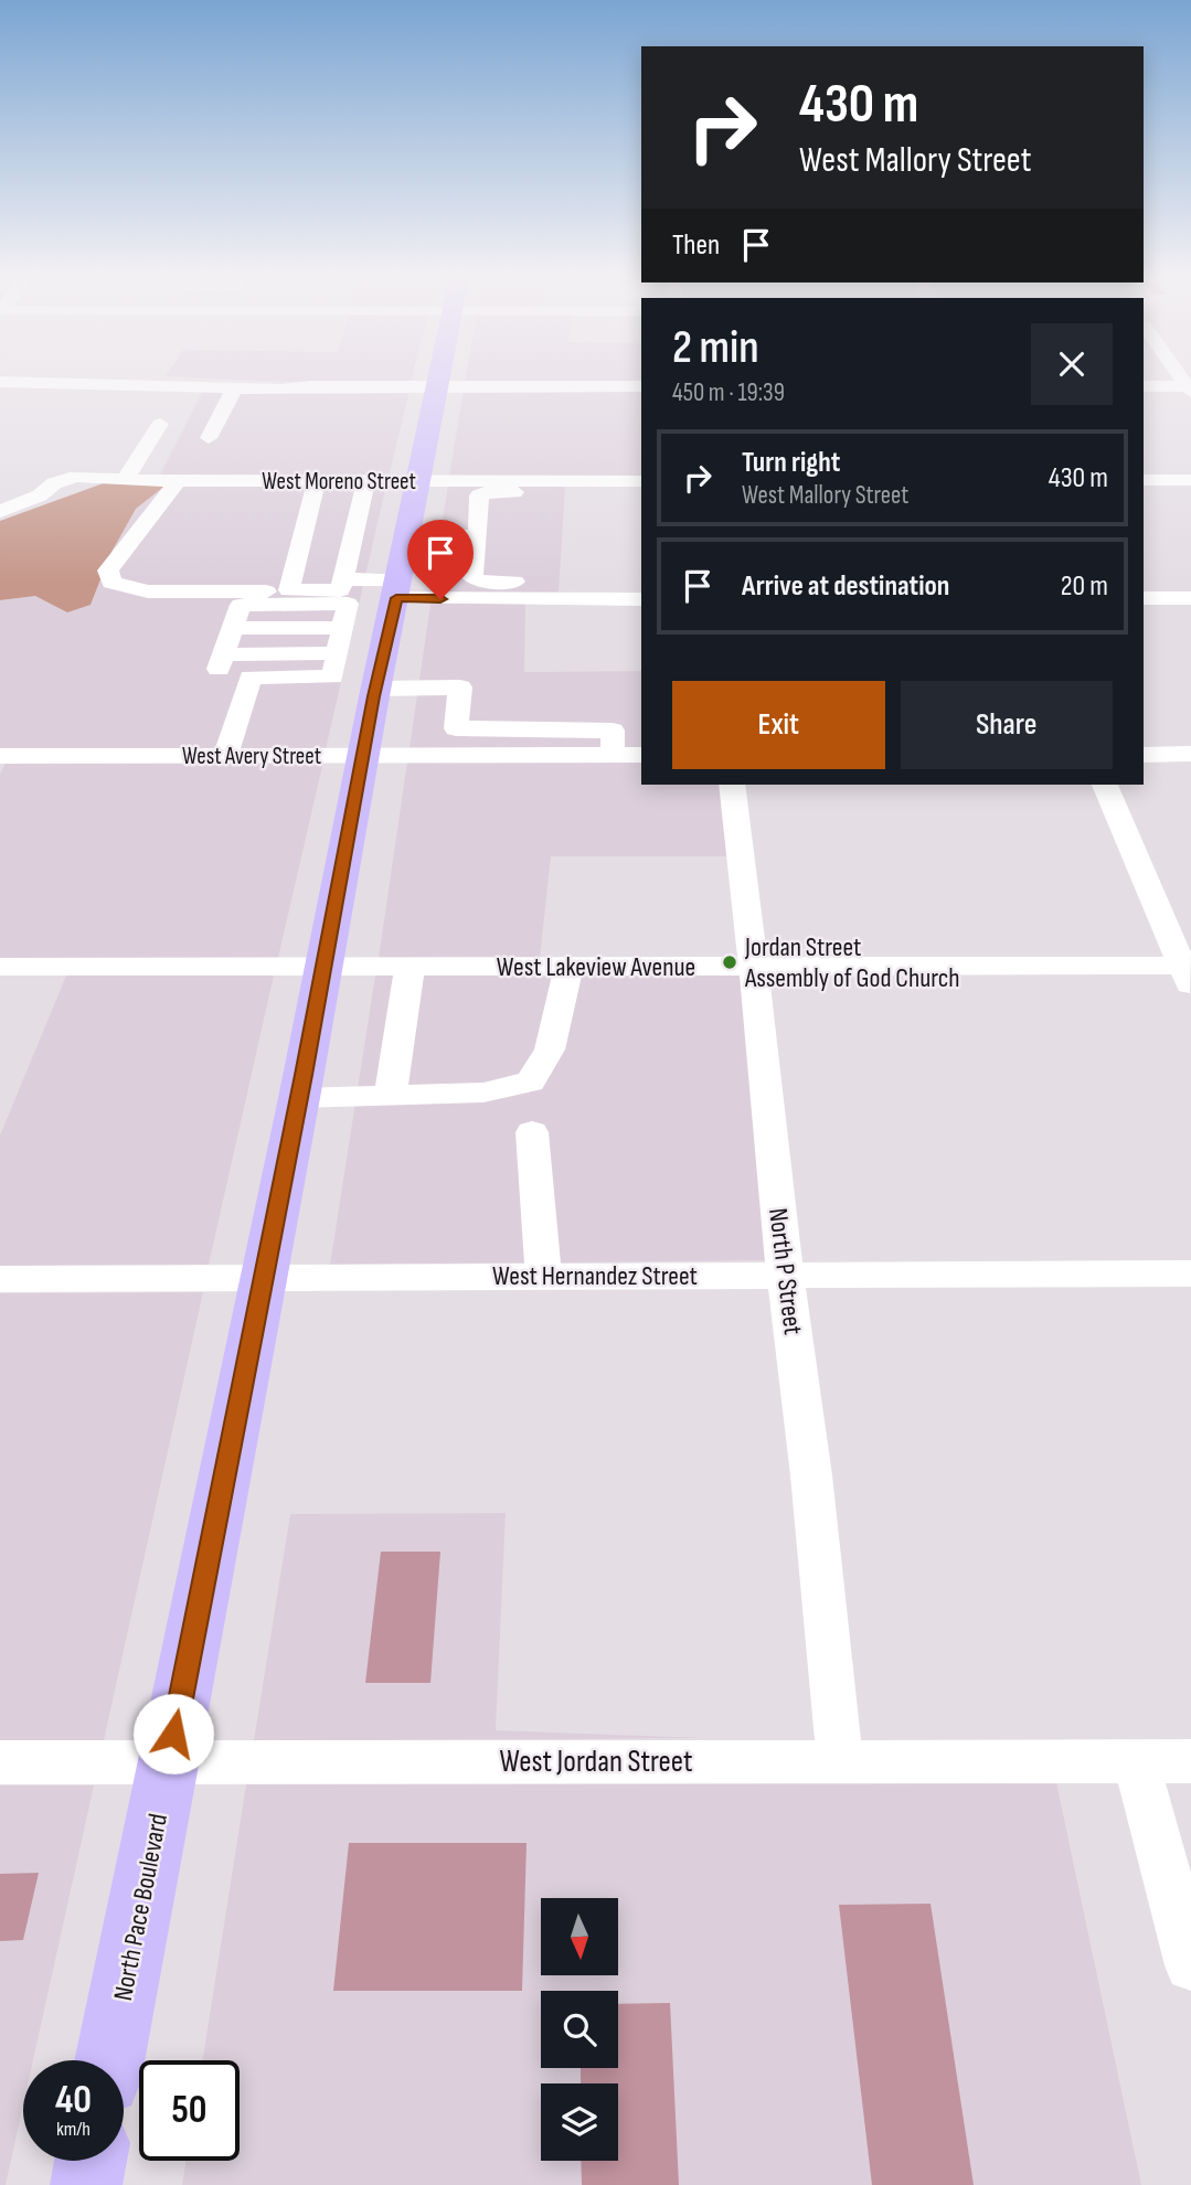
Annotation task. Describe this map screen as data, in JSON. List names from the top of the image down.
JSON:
{
  "streets": {
    "main road": ["North Pace Boulevard"],
    "street": [
      "West Moreno Street",
      "West Avery Street",
      "West Lakeview Avenue",
      "North P Street",
      "West Hernandez Street",
      "West Jordan Street"
    ]
  },
  "crossings": [
    ["West Moreno Street", "North Pace Boulevard"],
    ["West Avery Street", "North Pace Boulevard"],
    ["West Lakeview Avenue", "North P Street"],
    ["West Lakeview Avenue", "North Pace Boulevard"],
    ["North P Street", "West Hernandez Street"],
    ["North P Street", "West Jordan Street"],
    ["West Hernandez Street", "North Pace Boulevard"],
    ["West Jordan Street", "North Pace Boulevard"]
  ],
  "places": ["Jordan Street Assembly of God Church"],
  "north": "bottom",
  "page": {
    "turn": ["430 m", "West Mallory Street"],
    "then": "Then",
    "heading": ["2 min", "450 m · 19:39"],
    "list": [
      {
        "name": "Turn right",
        "note": "West Mallory Street",
        "value": "430 m"
      },
      {
        "name": "Arrive at destination",
        "value": "20 m"
      }
    ],
    "buttons": ["Exit", "Share"],
    "speed": "40 km/h",
    "limit": "50"
  }
}
